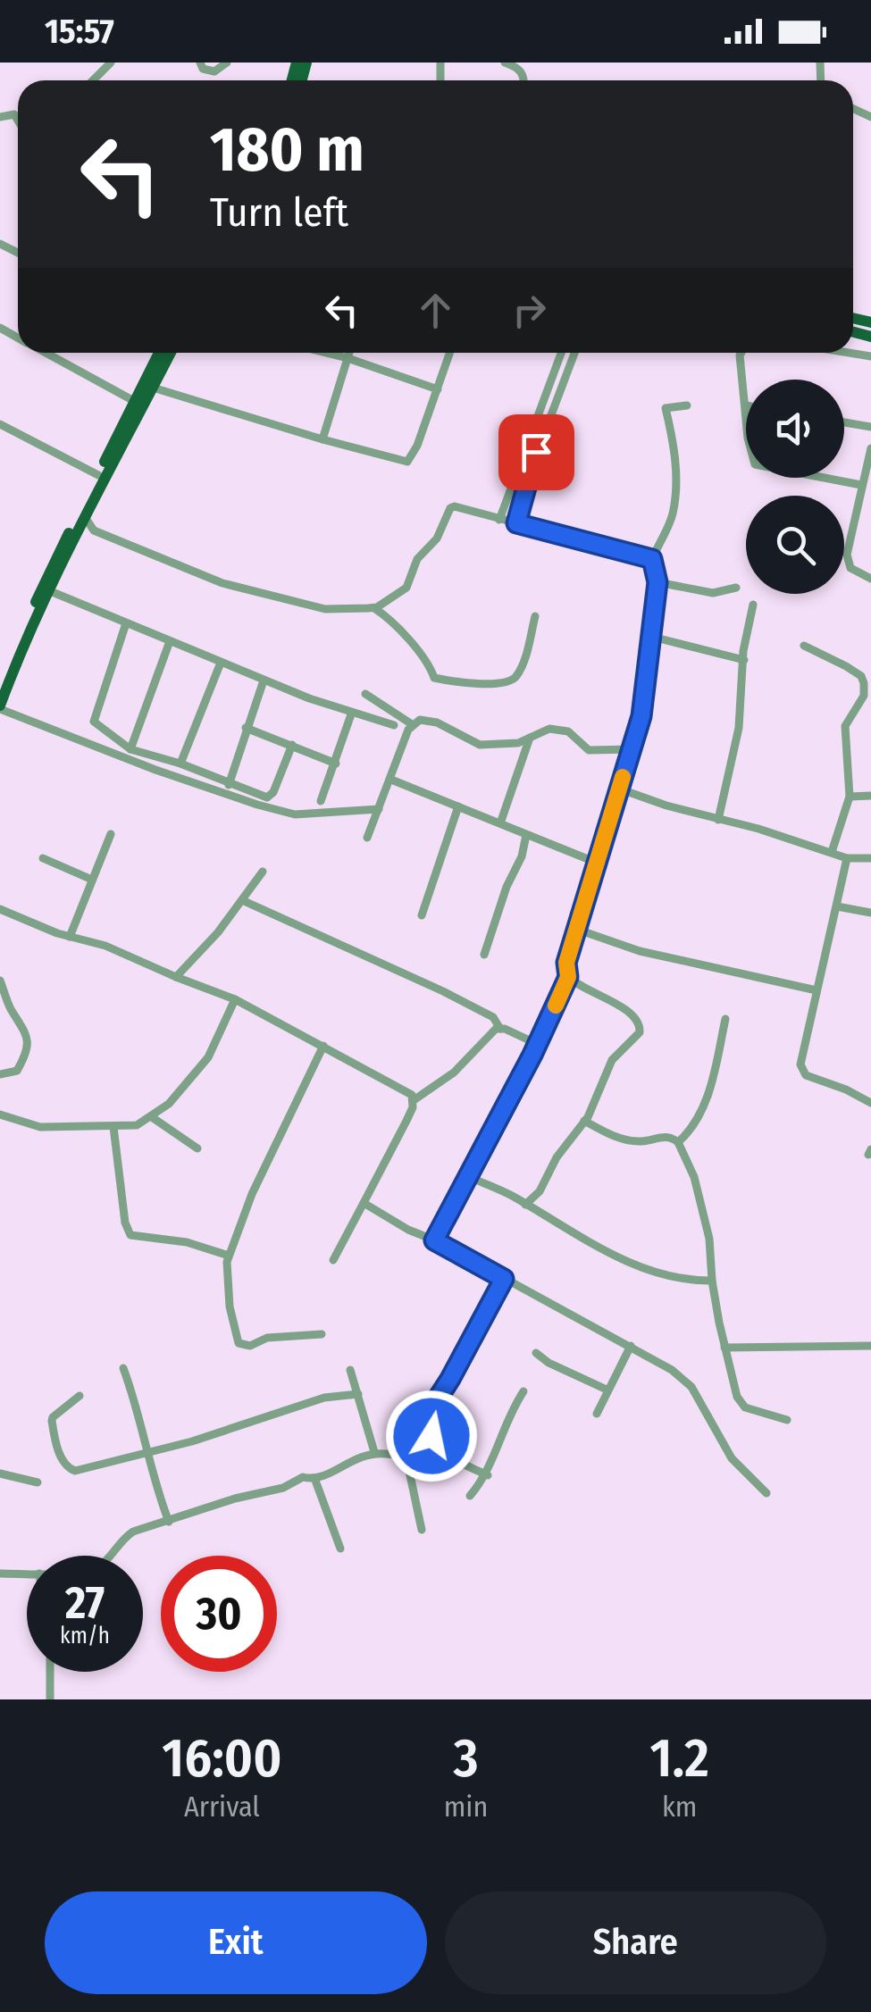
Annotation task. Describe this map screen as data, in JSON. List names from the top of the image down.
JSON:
{
  "page": {
    "status": "15:57",
    "turn": ["180 m", "Turn left"],
    "speed": "27 km/h",
    "limit": "30",
    "eta": [
      "16:00",
      "Arrival",
      "3",
      "min",
      "1.2",
      "km"
    ],
    "buttons": ["Exit", "Share"]
  }
}
